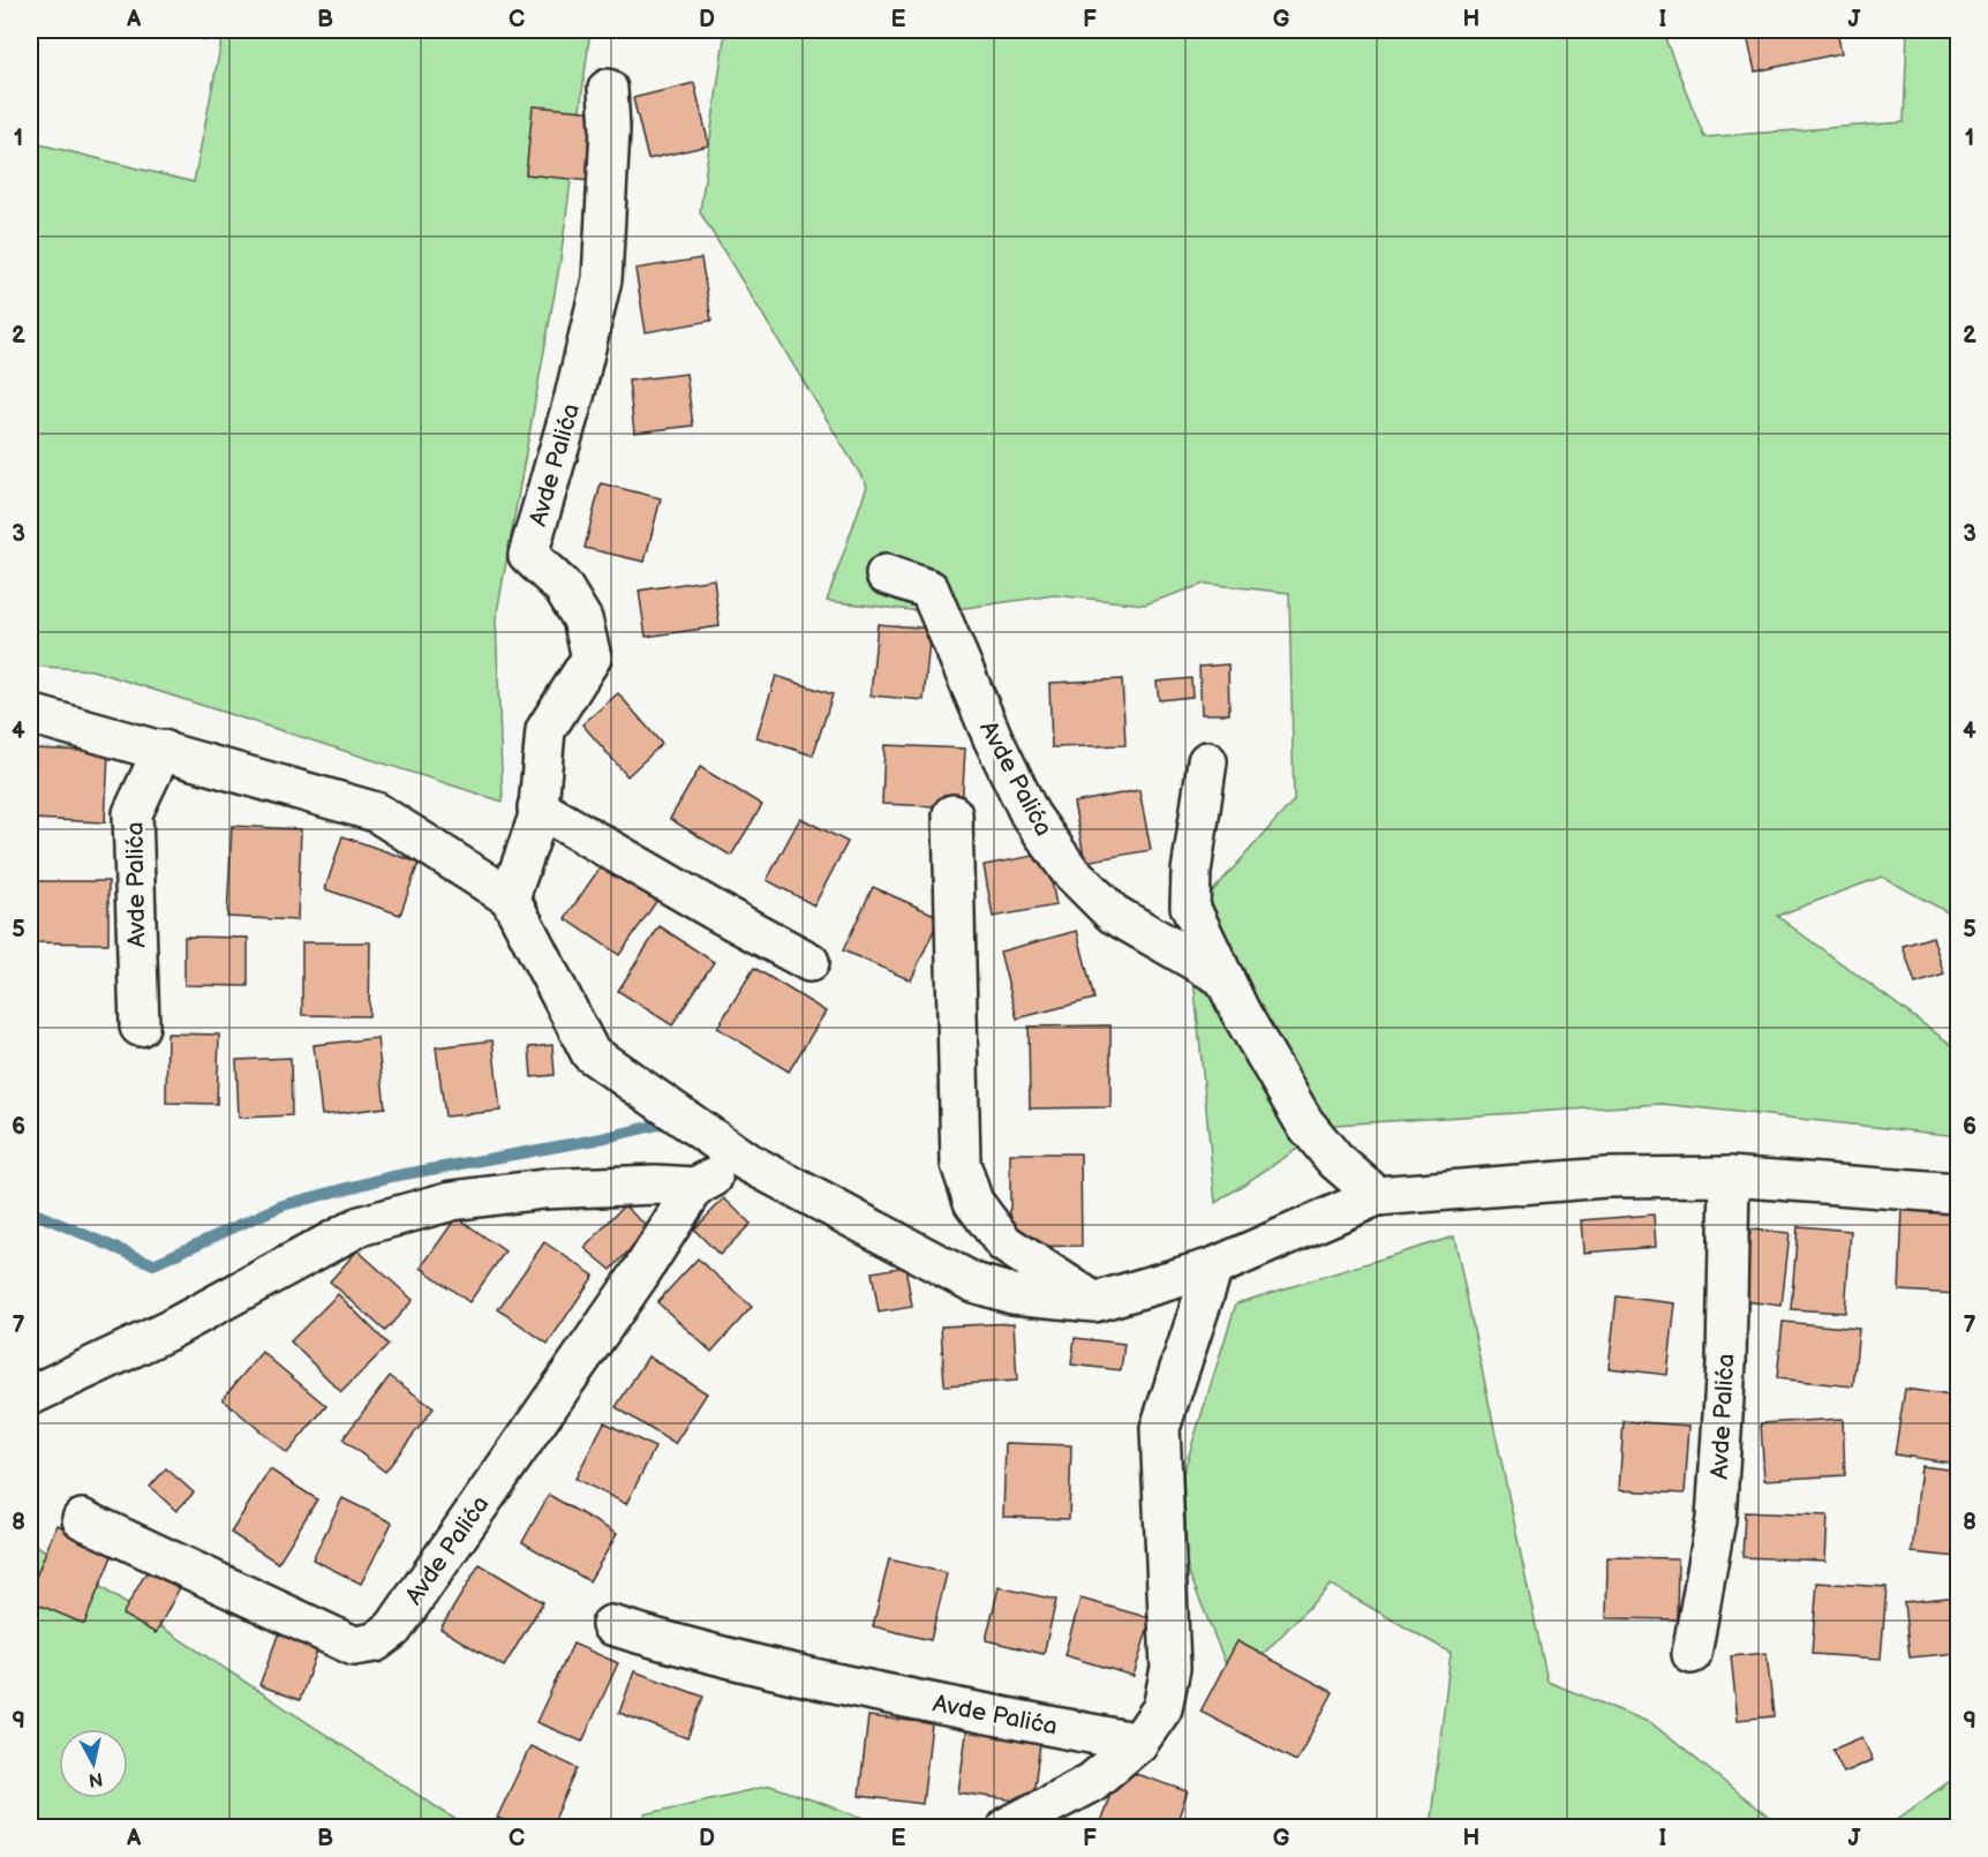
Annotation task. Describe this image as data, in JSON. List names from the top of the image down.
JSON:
{
  "streets": {
    "street": ["Avde Palića"]
  },
  "north": "bottom",
  "grid": {
    "columns": [
      "A",
      "B",
      "C",
      "D",
      "E",
      "F",
      "G",
      "H",
      "I",
      "J"
    ],
    "rows": [
      "1",
      "2",
      "3",
      "4",
      "5",
      "6",
      "7",
      "8",
      "9"
    ]
  }
}
